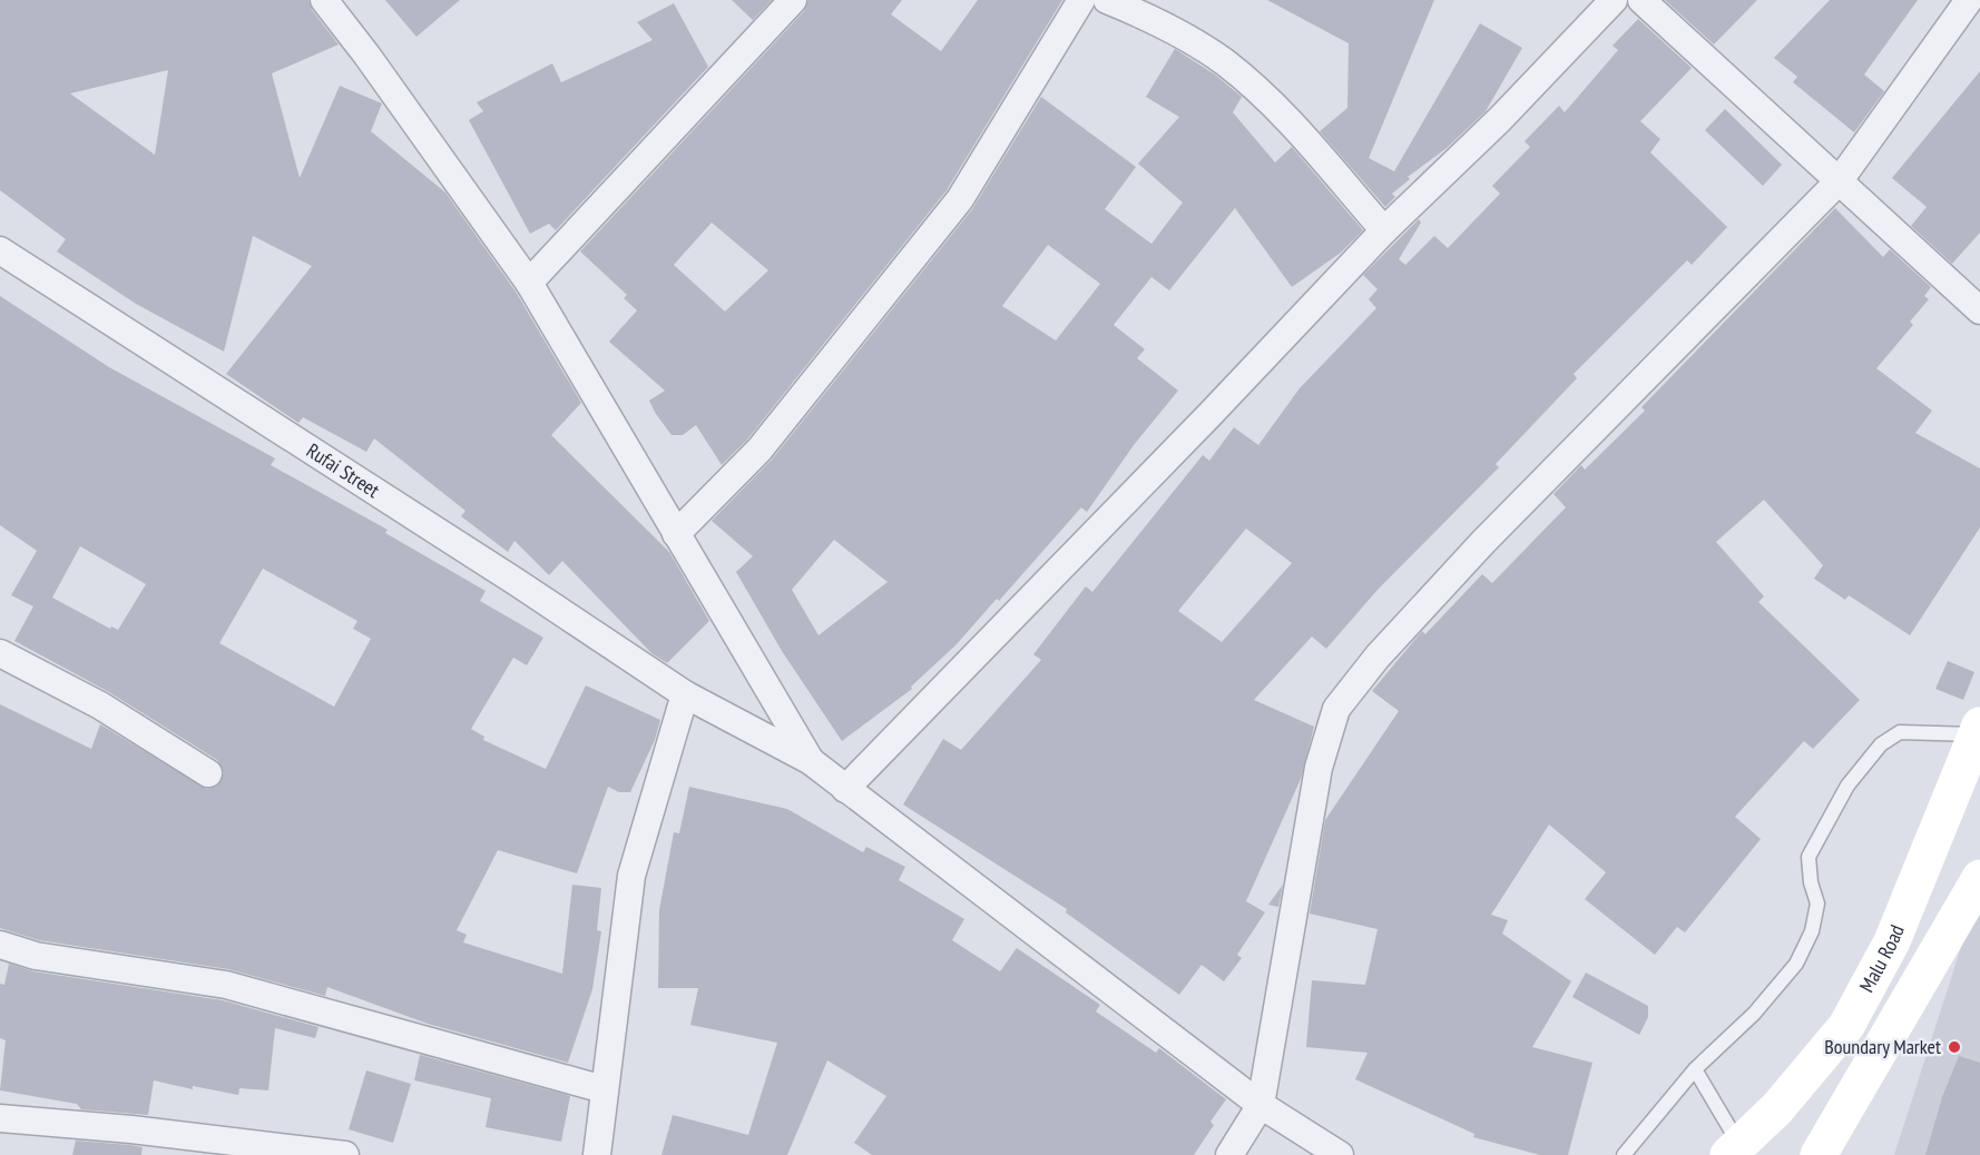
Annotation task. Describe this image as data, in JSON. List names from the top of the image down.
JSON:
{
  "streets": {
    "main road": ["Malu Road"],
    "street": ["Rufai Street"]
  },
  "places": ["Boundary Market"]
}
